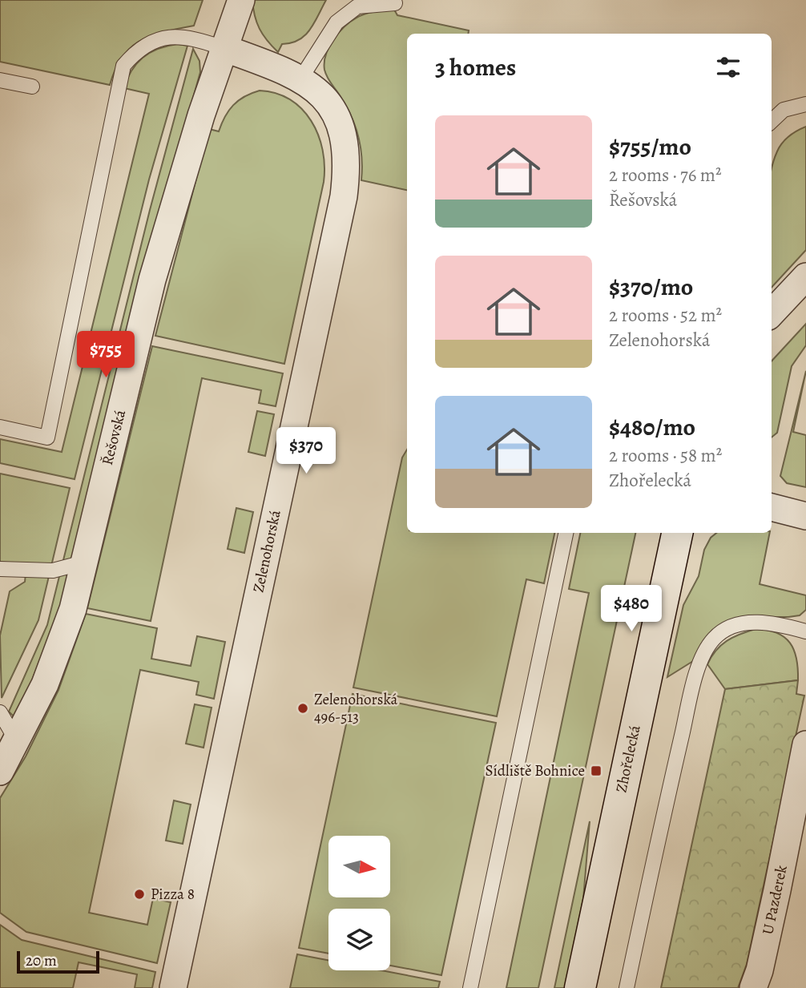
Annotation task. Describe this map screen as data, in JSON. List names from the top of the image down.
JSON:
{
  "streets": {
    "street": [
      "Řešovská",
      "Zelenohorská",
      "Zhořelecká",
      "U Pazderek"
    ]
  },
  "crossings": [
    ["Řešovská", "Zelenohorská"]
  ],
  "places": {
    "other": ["Zelenohorská 496-513", "Pizza 8"],
    "transit": ["Sídliště Bohnice"]
  },
  "scale_bar": "20 m",
  "north": "right",
  "page": {
    "heading": "3 homes",
    "list": [
      {
        "name": "$755/mo",
        "note": "2 rooms · 76 m² · Řešovská"
      },
      {
        "name": "$370/mo",
        "note": "2 rooms · 52 m² · Zelenohorská"
      },
      {
        "name": "$480/mo",
        "note": "2 rooms · 58 m² · Zhořelecká"
      }
    ],
    "price": ["$755", "$370", "$480"],
    "scale": "20 m"
  }
}
